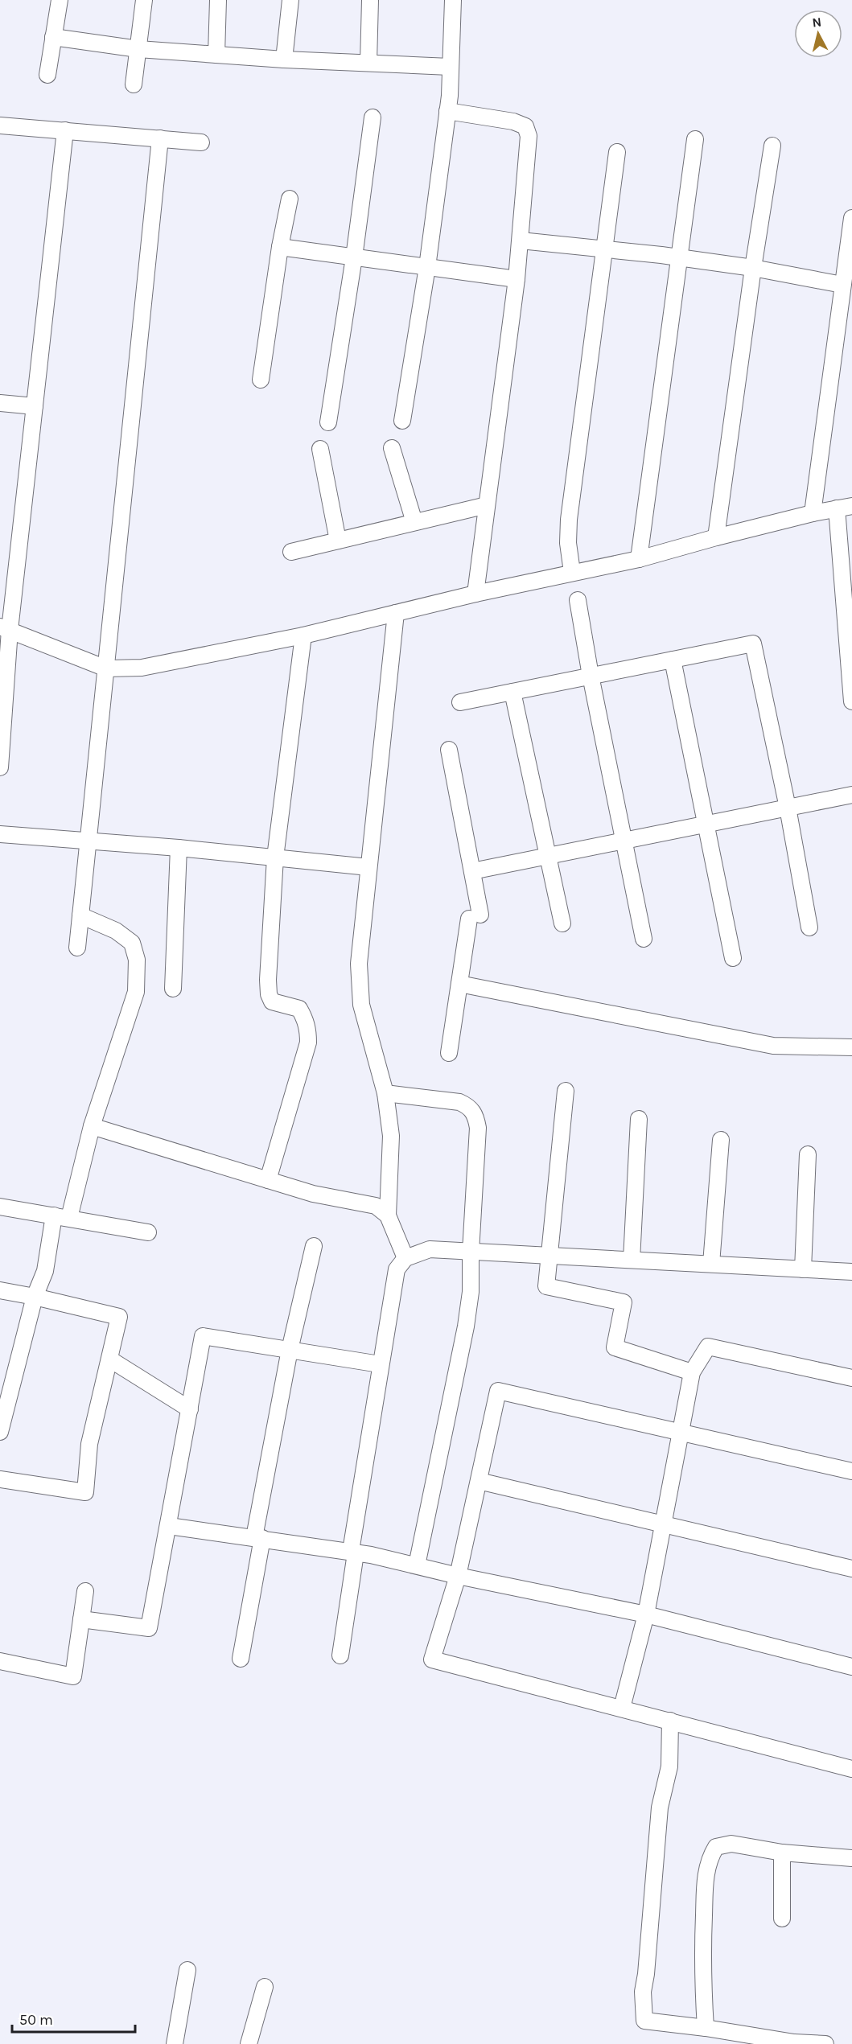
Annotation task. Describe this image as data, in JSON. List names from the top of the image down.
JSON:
{
  "scale_bar": "50 m",
  "north": "top"
}
